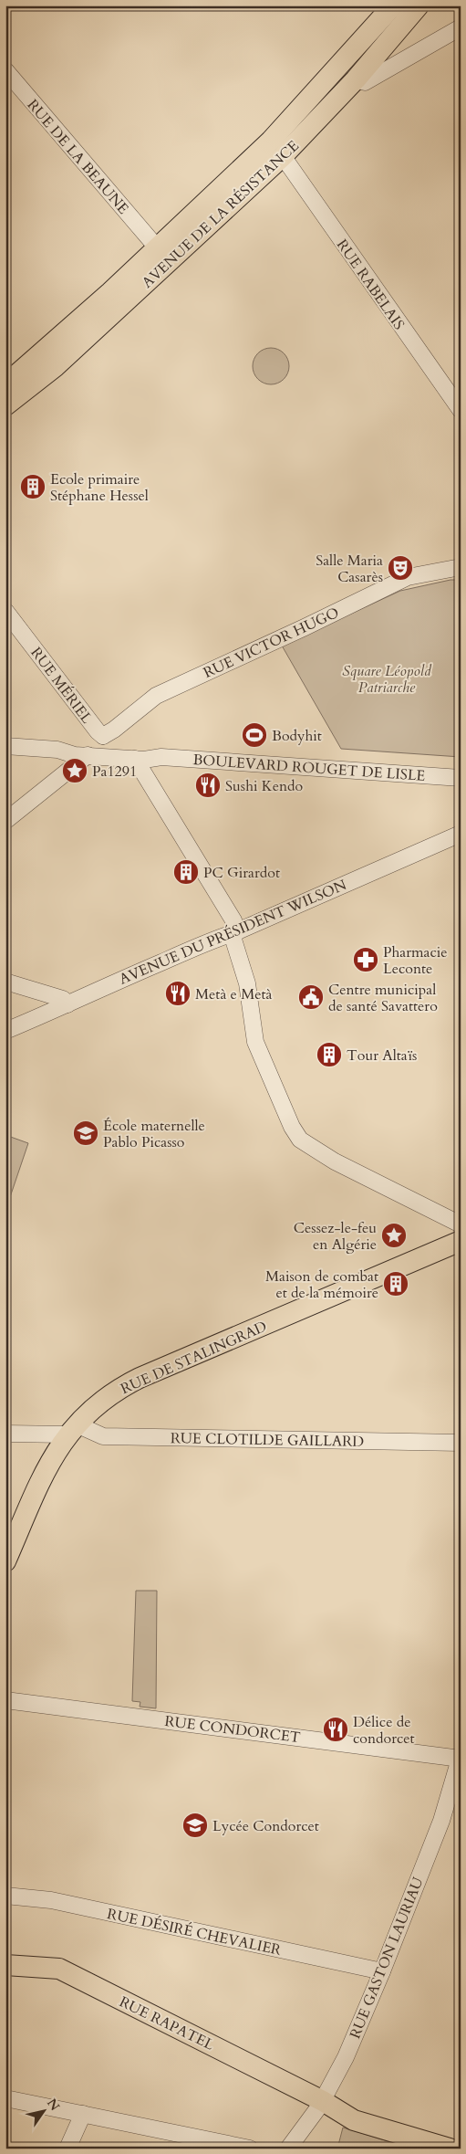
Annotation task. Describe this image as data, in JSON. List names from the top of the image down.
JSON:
{
  "streets": {
    "main road": ["AVENUE DE LA RÉSISTANCE", "RUE DE STALINGRAD", "RUE RAPATEL"],
    "street": [
      "RUE DE LA BEAUNE",
      "RUE RABELAIS",
      "RUE VICTOR HUGO",
      "RUE MÉRIEL",
      "BOULEVARD ROUGET DE LISLE",
      "AVENUE DU PRÉSIDENT WILSON",
      "RUE CLOTILDE GAILLARD",
      "RUE CONDORCET",
      "RUE DÉSIRÉ CHEVALIER",
      "RUE GASTON LAURIAU"
    ]
  },
  "crossings": [
    ["AVENUE DE LA RÉSISTANCE", "RUE RABELAIS"],
    ["RUE VICTOR HUGO", "RUE MÉRIEL"],
    ["RUE VICTOR HUGO", "BOULEVARD ROUGET DE LISLE"],
    ["RUE MÉRIEL", "BOULEVARD ROUGET DE LISLE"],
    ["RUE DE STALINGRAD", "RUE CLOTILDE GAILLARD"],
    ["RUE CONDORCET", "RUE GASTON LAURIAU"],
    ["RUE DÉSIRÉ CHEVALIER", "RUE GASTON LAURIAU"],
    ["RUE GASTON LAURIAU", "RUE RAPATEL"]
  ],
  "parks": ["Square Léopold Patriarche"],
  "places": {
    "building": [
      "Ecole primaire Stéphane Hessel",
      "PC Girardot",
      "Tour Altaïs",
      "Maison de combat et de la mémoire"
    ],
    "theatre": ["Salle Maria Casarès"],
    "sports": ["Bodyhit"],
    "place": ["Pa1291", "Cessez-le-feu en Algérie"],
    "restaurant": ["Sushi Kendo", "Metà e Metà", "Délice de condorcet"],
    "pharmacy": ["Pharmacie Leconte"],
    "public building": ["Centre municipal de santé Savattero"],
    "school or university": ["École maternelle Pablo Picasso", "Lycée Condorcet"]
  },
  "north": "top right"
}
